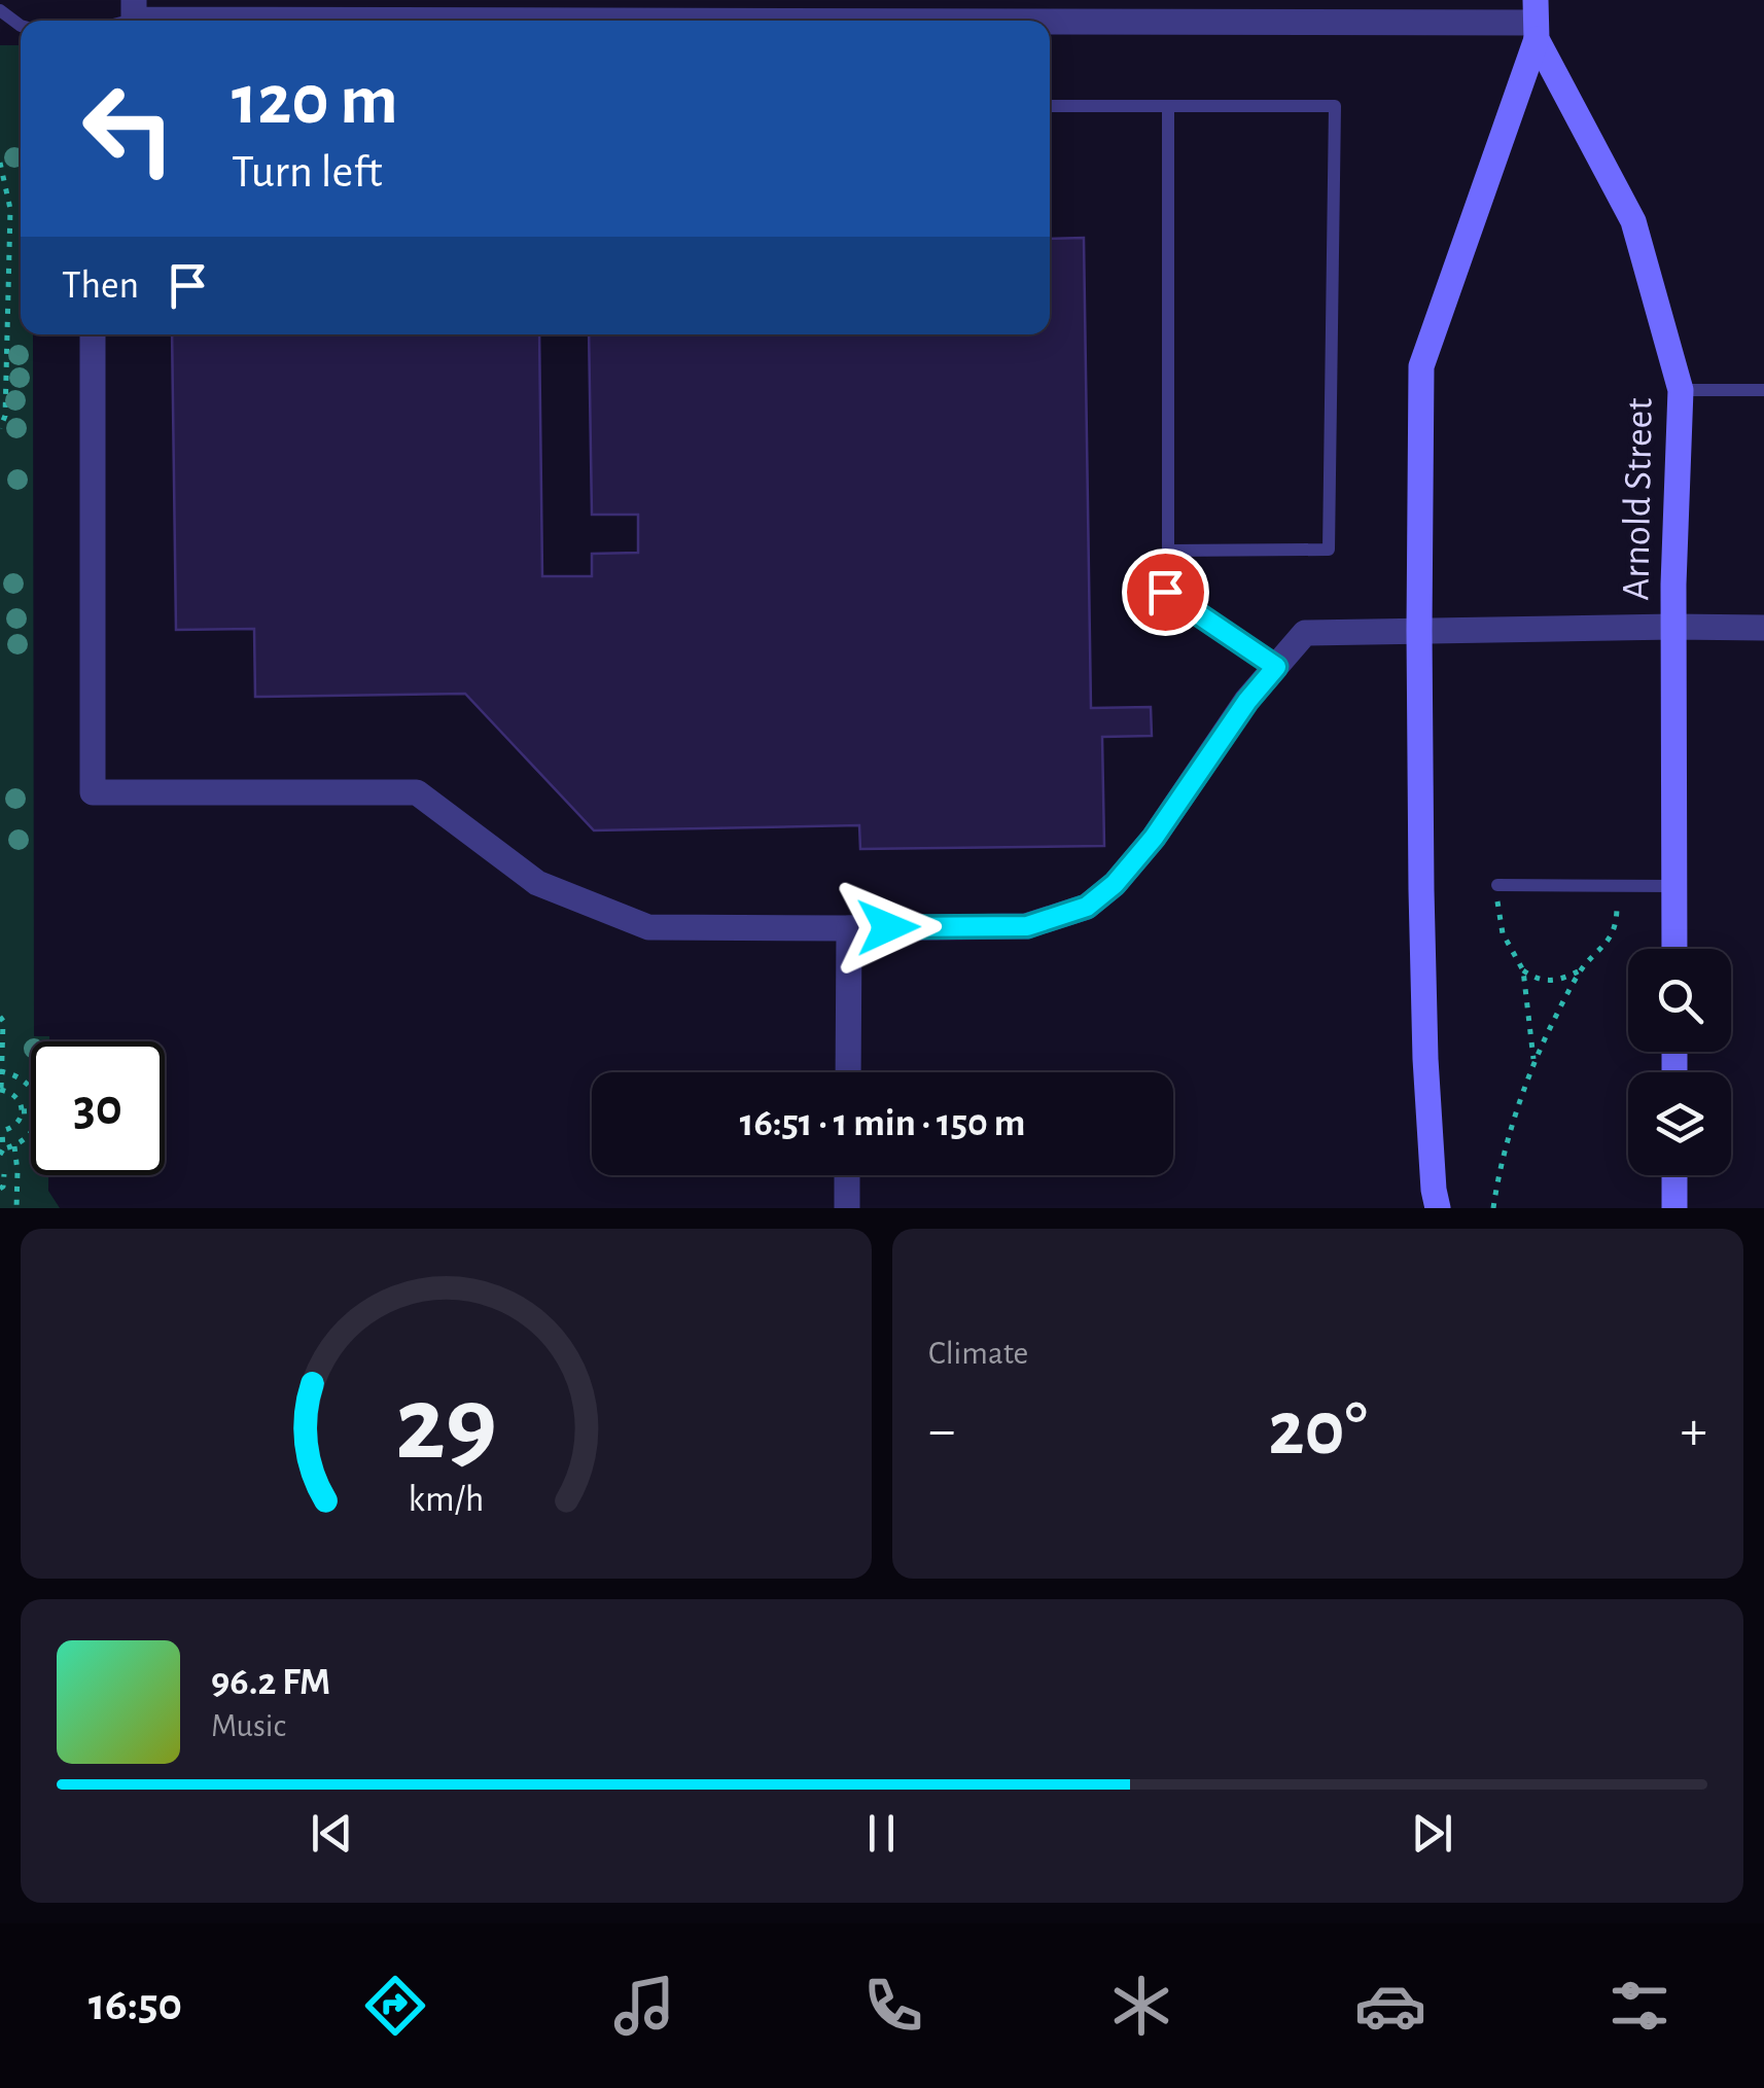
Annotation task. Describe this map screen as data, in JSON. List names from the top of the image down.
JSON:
{
  "streets": {
    "main road": ["Arnold Street"]
  },
  "page": {
    "turn": ["120 m", "Turn left"],
    "then": "Then",
    "limit": "30",
    "trip": "16:51 · 1 min · 150 m",
    "tile": "Climate",
    "heat": ["−", "20°", "+"],
    "song": ["96.2 FM", "Music"],
    "tabs": "16:50",
    "gauge": ["29", "km/h"]
  }
}
